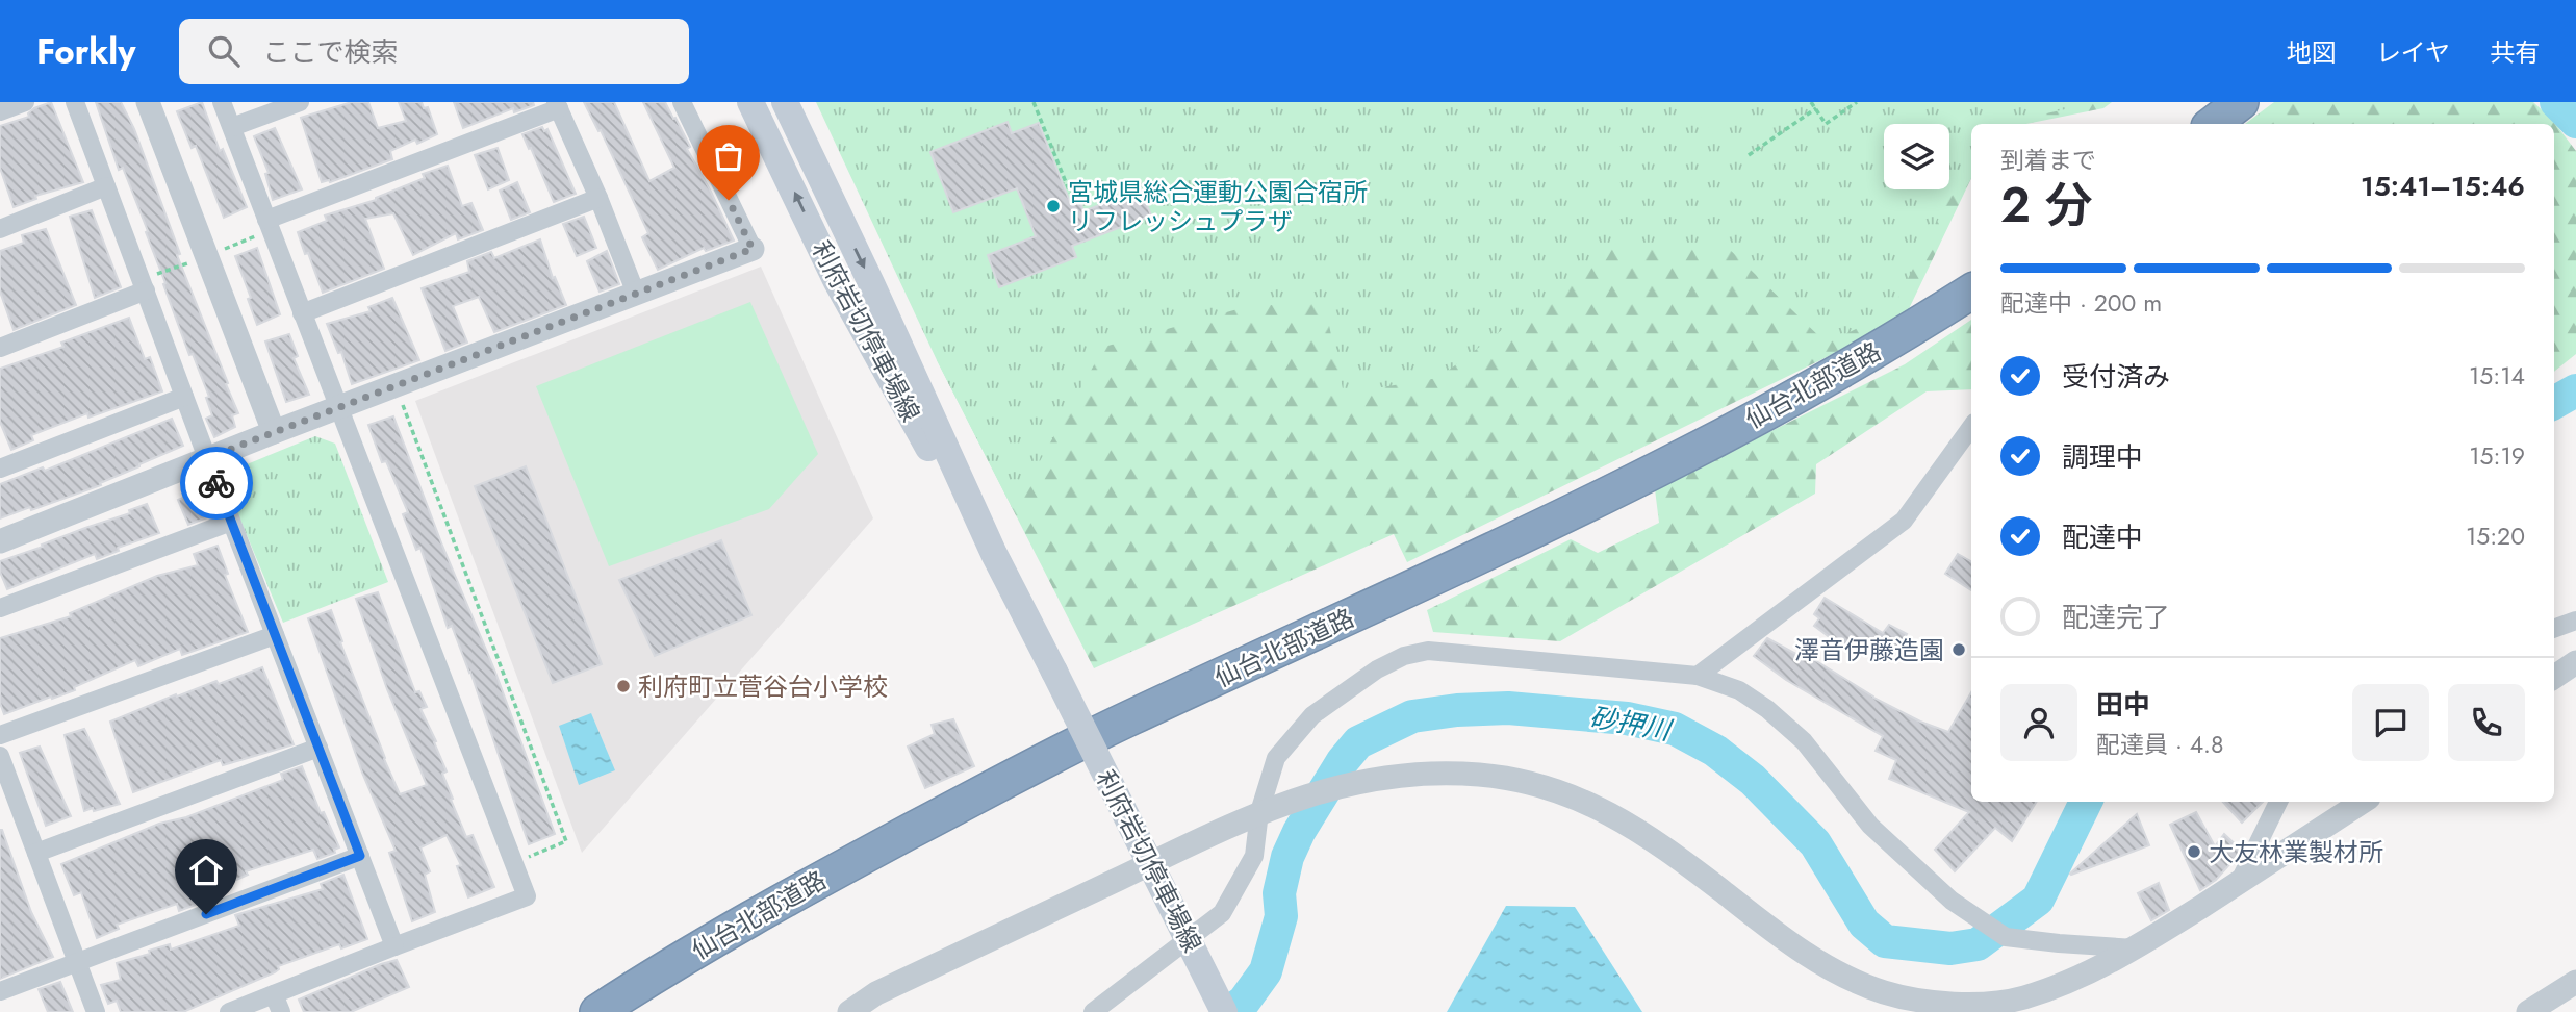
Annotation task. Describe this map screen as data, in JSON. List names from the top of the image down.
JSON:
{
  "streets": {
    "highway": ["仙台北部道路"],
    "main road": ["利府岩切停車場線"]
  },
  "water": ["砂押川"],
  "places": [
    "宮城県総合運動公園合宿所 リフレッシュプラザ",
    "澤音伊藤造園",
    "利府町立菅谷台小学校",
    "大友林業製材所"
  ],
  "page": {
    "header": "Forkly",
    "search": "ここで検索",
    "nav": ["地図", "レイヤ", "共有"],
    "heading": ["2 分", "到着まで", "15:41–15:46"],
    "panel": ["田中", "配達員 · 4.8"],
    "bar": "配達中 · 200 m",
    "list": [
      ["受付済み", "15:14"],
      ["調理中", "15:19"],
      ["配達中", "15:20"],
      "配達完了"
    ]
  }
}
